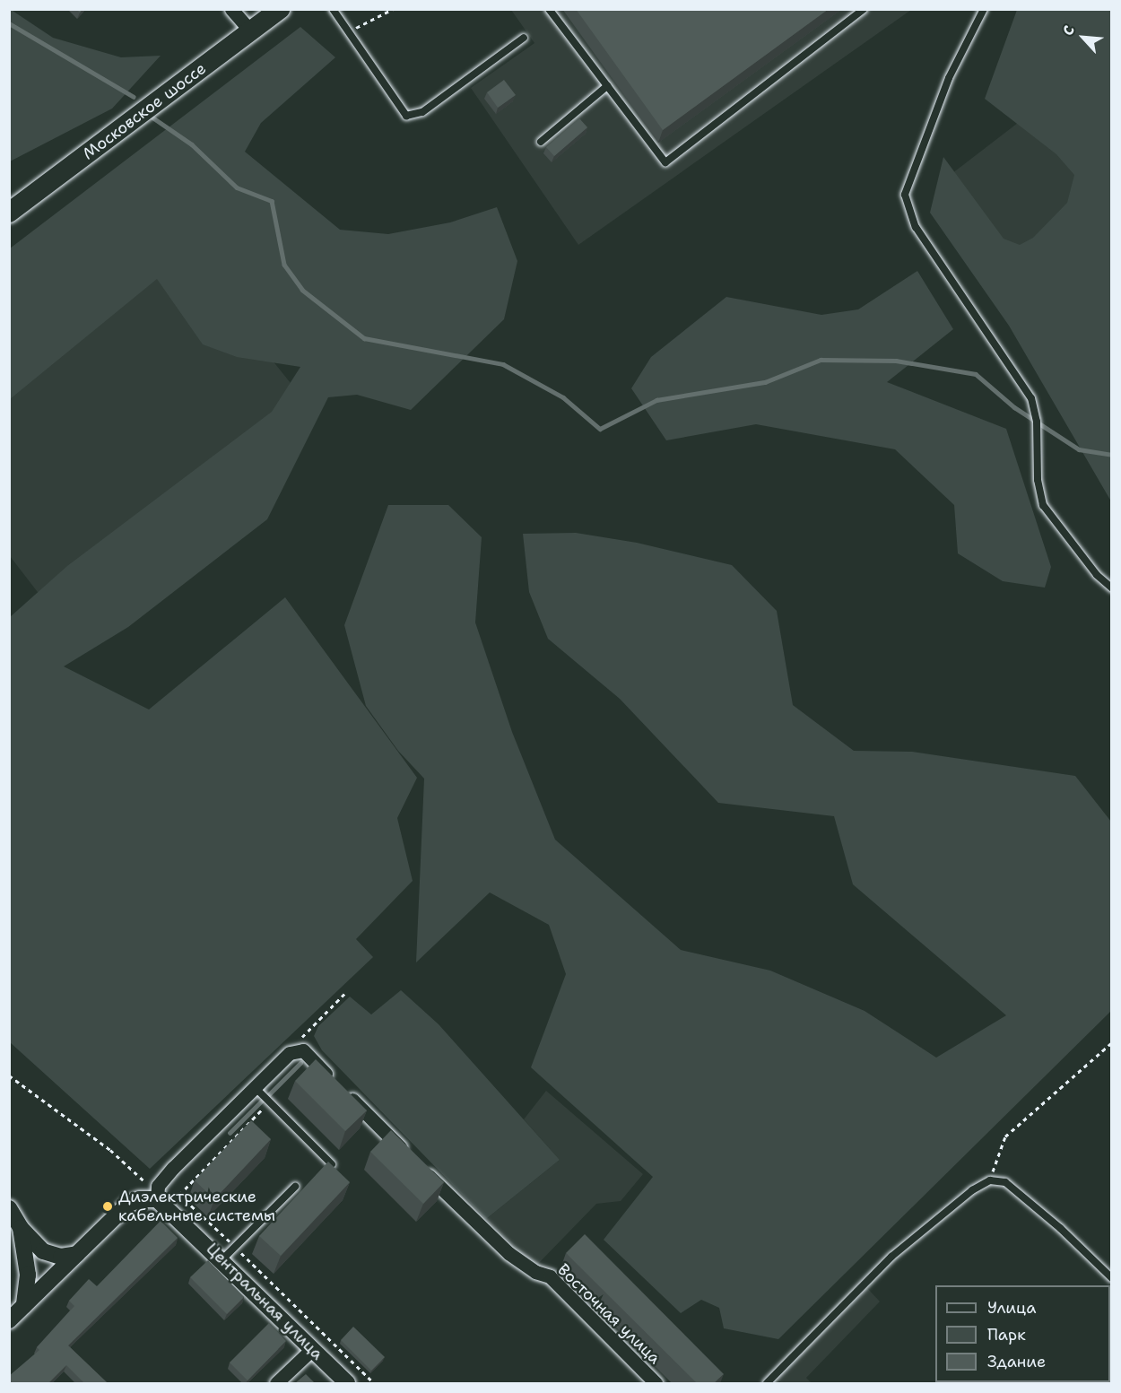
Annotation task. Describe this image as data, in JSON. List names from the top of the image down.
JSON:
{
  "streets": {
    "main road": ["Московское шоссе"],
    "street": ["Центральная улица", "Восточная улица"]
  },
  "places": ["Диэлектрические кабельные системы"],
  "legend": ["Улица", "Парк", "Здание"],
  "north": "top left"
}
